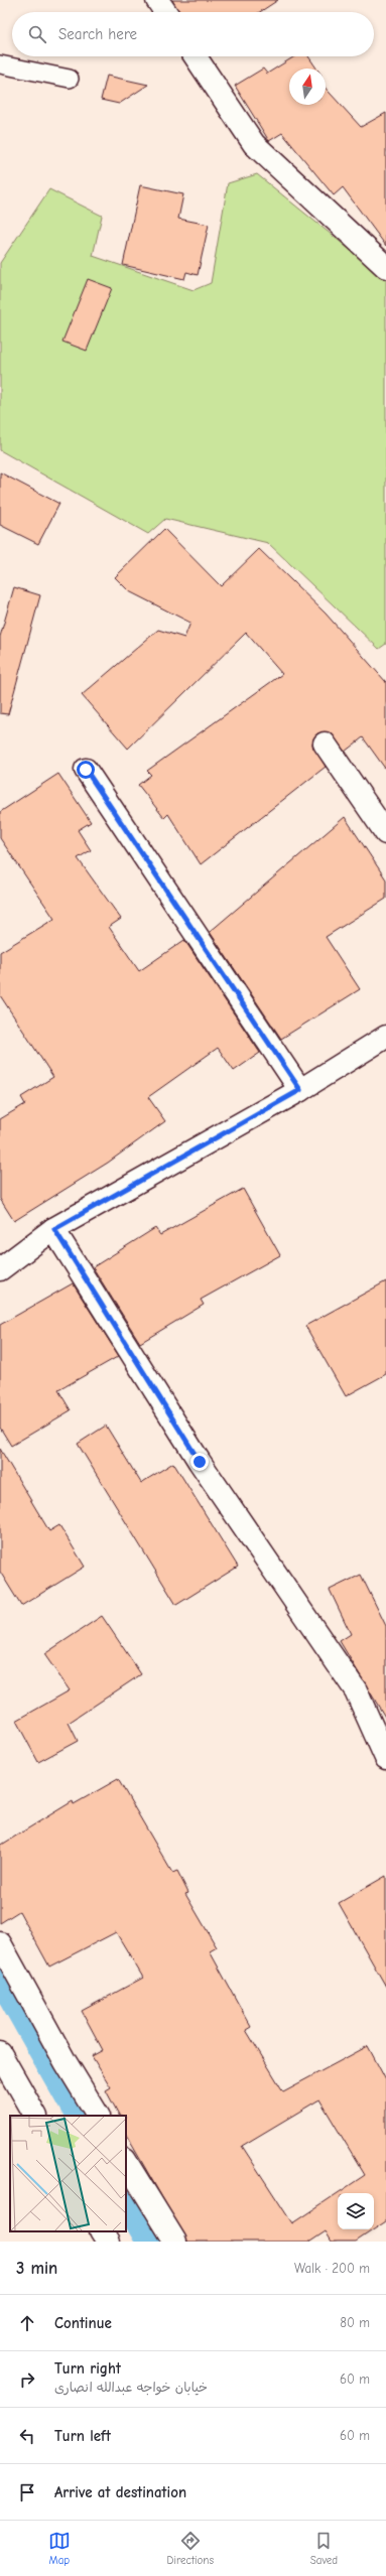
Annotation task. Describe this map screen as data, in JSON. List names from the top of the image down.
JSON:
{
  "north": "top",
  "page": {
    "search": "Search here",
    "heading": ["3 min", "Walk · 200 m"],
    "list": [
      ["Continue", "80 m"],
      ["Turn right", "خیابان خواجه عبدالله انصاری", "60 m"],
      ["Turn left", "60 m"],
      "Arrive at destination"
    ],
    "nav": ["Map", "Directions", "Saved"]
  }
}
